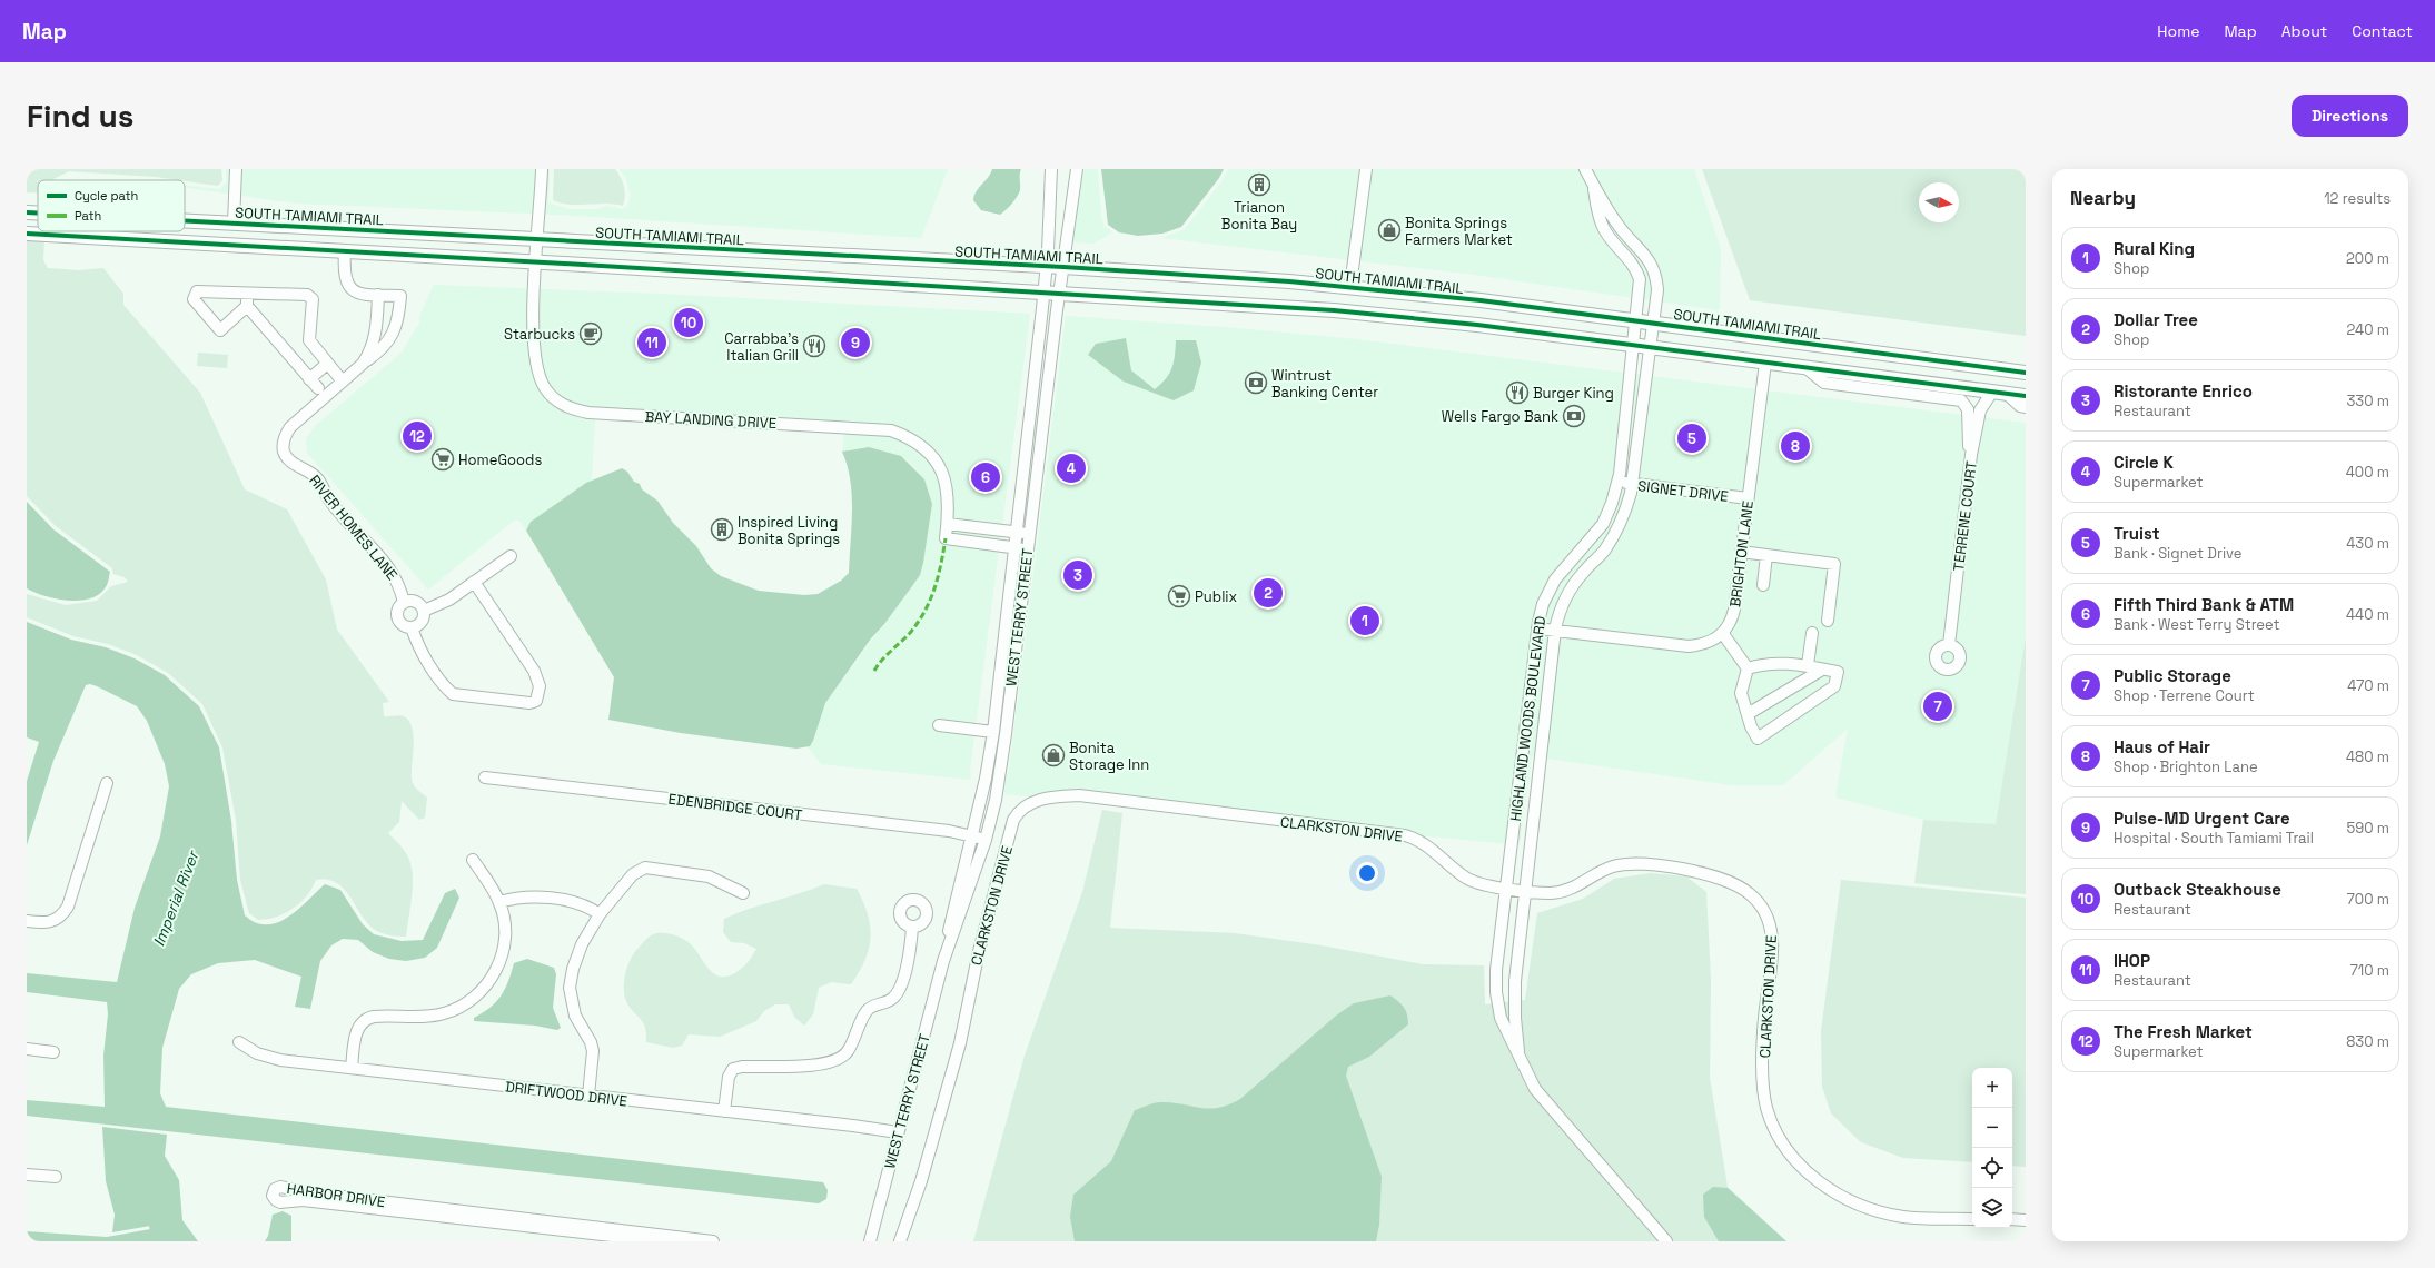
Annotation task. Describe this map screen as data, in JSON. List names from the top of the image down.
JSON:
{
  "streets": {
    "main road": ["SOUTH TAMIAMI TRAIL"],
    "street": [
      "BAY LANDING DRIVE",
      "SIGNET DRIVE",
      "TERRENE COURT",
      "RIVER HOMES LANE",
      "BRIGHTON LANE",
      "WEST TERRY STREET",
      "HIGHLAND WOODS BOULEVARD",
      "EDENBRIDGE COURT",
      "CLARKSTON DRIVE",
      "DRIFTWOOD DRIVE",
      "HARBOR DRIVE"
    ]
  },
  "crossings": [
    ["SOUTH TAMIAMI TRAIL", "BAY LANDING DRIVE"],
    ["SOUTH TAMIAMI TRAIL", "WEST TERRY STREET"],
    ["SOUTH TAMIAMI TRAIL", "HIGHLAND WOODS BOULEVARD"],
    ["BAY LANDING DRIVE", "WEST TERRY STREET"],
    ["SIGNET DRIVE", "BRIGHTON LANE"],
    ["SIGNET DRIVE", "HIGHLAND WOODS BOULEVARD"],
    ["WEST TERRY STREET", "EDENBRIDGE COURT"],
    ["WEST TERRY STREET", "DRIFTWOOD DRIVE"],
    ["HIGHLAND WOODS BOULEVARD", "CLARKSTON DRIVE"]
  ],
  "water": ["Imperial River"],
  "places": {
    "building": ["Trianon Bonita Bay", "Inspired Living Bonita Springs"],
    "shop": ["Bonita Springs Farmers Market", "Bonita Storage Inn"],
    "cafe": ["Starbucks"],
    "restaurant": ["Carrabba's Italian Grill", "Burger King"],
    "bank": ["Wintrust Banking Center", "Wells Fargo Bank"],
    "supermarket": ["HomeGoods", "Publix"]
  },
  "legend": ["Cycle path", "Path"],
  "north": "right",
  "page": {
    "header": "Map",
    "nav": [
      "Home",
      "Map",
      "About",
      "Contact"
    ],
    "buttons": "Directions",
    "title": "Find us",
    "heading": ["Nearby", "12 results"],
    "list": [
      {
        "mark": "1",
        "name": "Rural King",
        "note": "Shop",
        "value": "200 m"
      },
      {
        "mark": "2",
        "name": "Dollar Tree",
        "note": "Shop",
        "value": "240 m"
      },
      {
        "mark": "3",
        "name": "Ristorante Enrico",
        "note": "Restaurant",
        "value": "330 m"
      },
      {
        "mark": "4",
        "name": "Circle K",
        "note": "Supermarket",
        "value": "400 m"
      },
      {
        "mark": "5",
        "name": "Truist",
        "note": "Bank · Signet Drive",
        "value": "430 m"
      },
      {
        "mark": "6",
        "name": "Fifth Third Bank & ATM",
        "note": "Bank · West Terry Street",
        "value": "440 m"
      },
      {
        "mark": "7",
        "name": "Public Storage",
        "note": "Shop · Terrene Court",
        "value": "470 m"
      },
      {
        "mark": "8",
        "name": "Haus of Hair",
        "note": "Shop · Brighton Lane",
        "value": "480 m"
      },
      {
        "mark": "9",
        "name": "Pulse-MD Urgent Care",
        "note": "Hospital · South Tamiami Trail",
        "value": "590 m"
      },
      {
        "mark": "10",
        "name": "Outback Steakhouse",
        "note": "Restaurant",
        "value": "700 m"
      },
      {
        "mark": "11",
        "name": "IHOP",
        "note": "Restaurant",
        "value": "710 m"
      },
      {
        "mark": "12",
        "name": "The Fresh Market",
        "note": "Supermarket",
        "value": "830 m"
      }
    ],
    "pins": [
      "10",
      "9",
      "11",
      "12",
      "5",
      "8",
      "4",
      "6",
      "3",
      "2",
      "1",
      "7"
    ],
    "map_buttons": ["+", "−"]
  }
}
